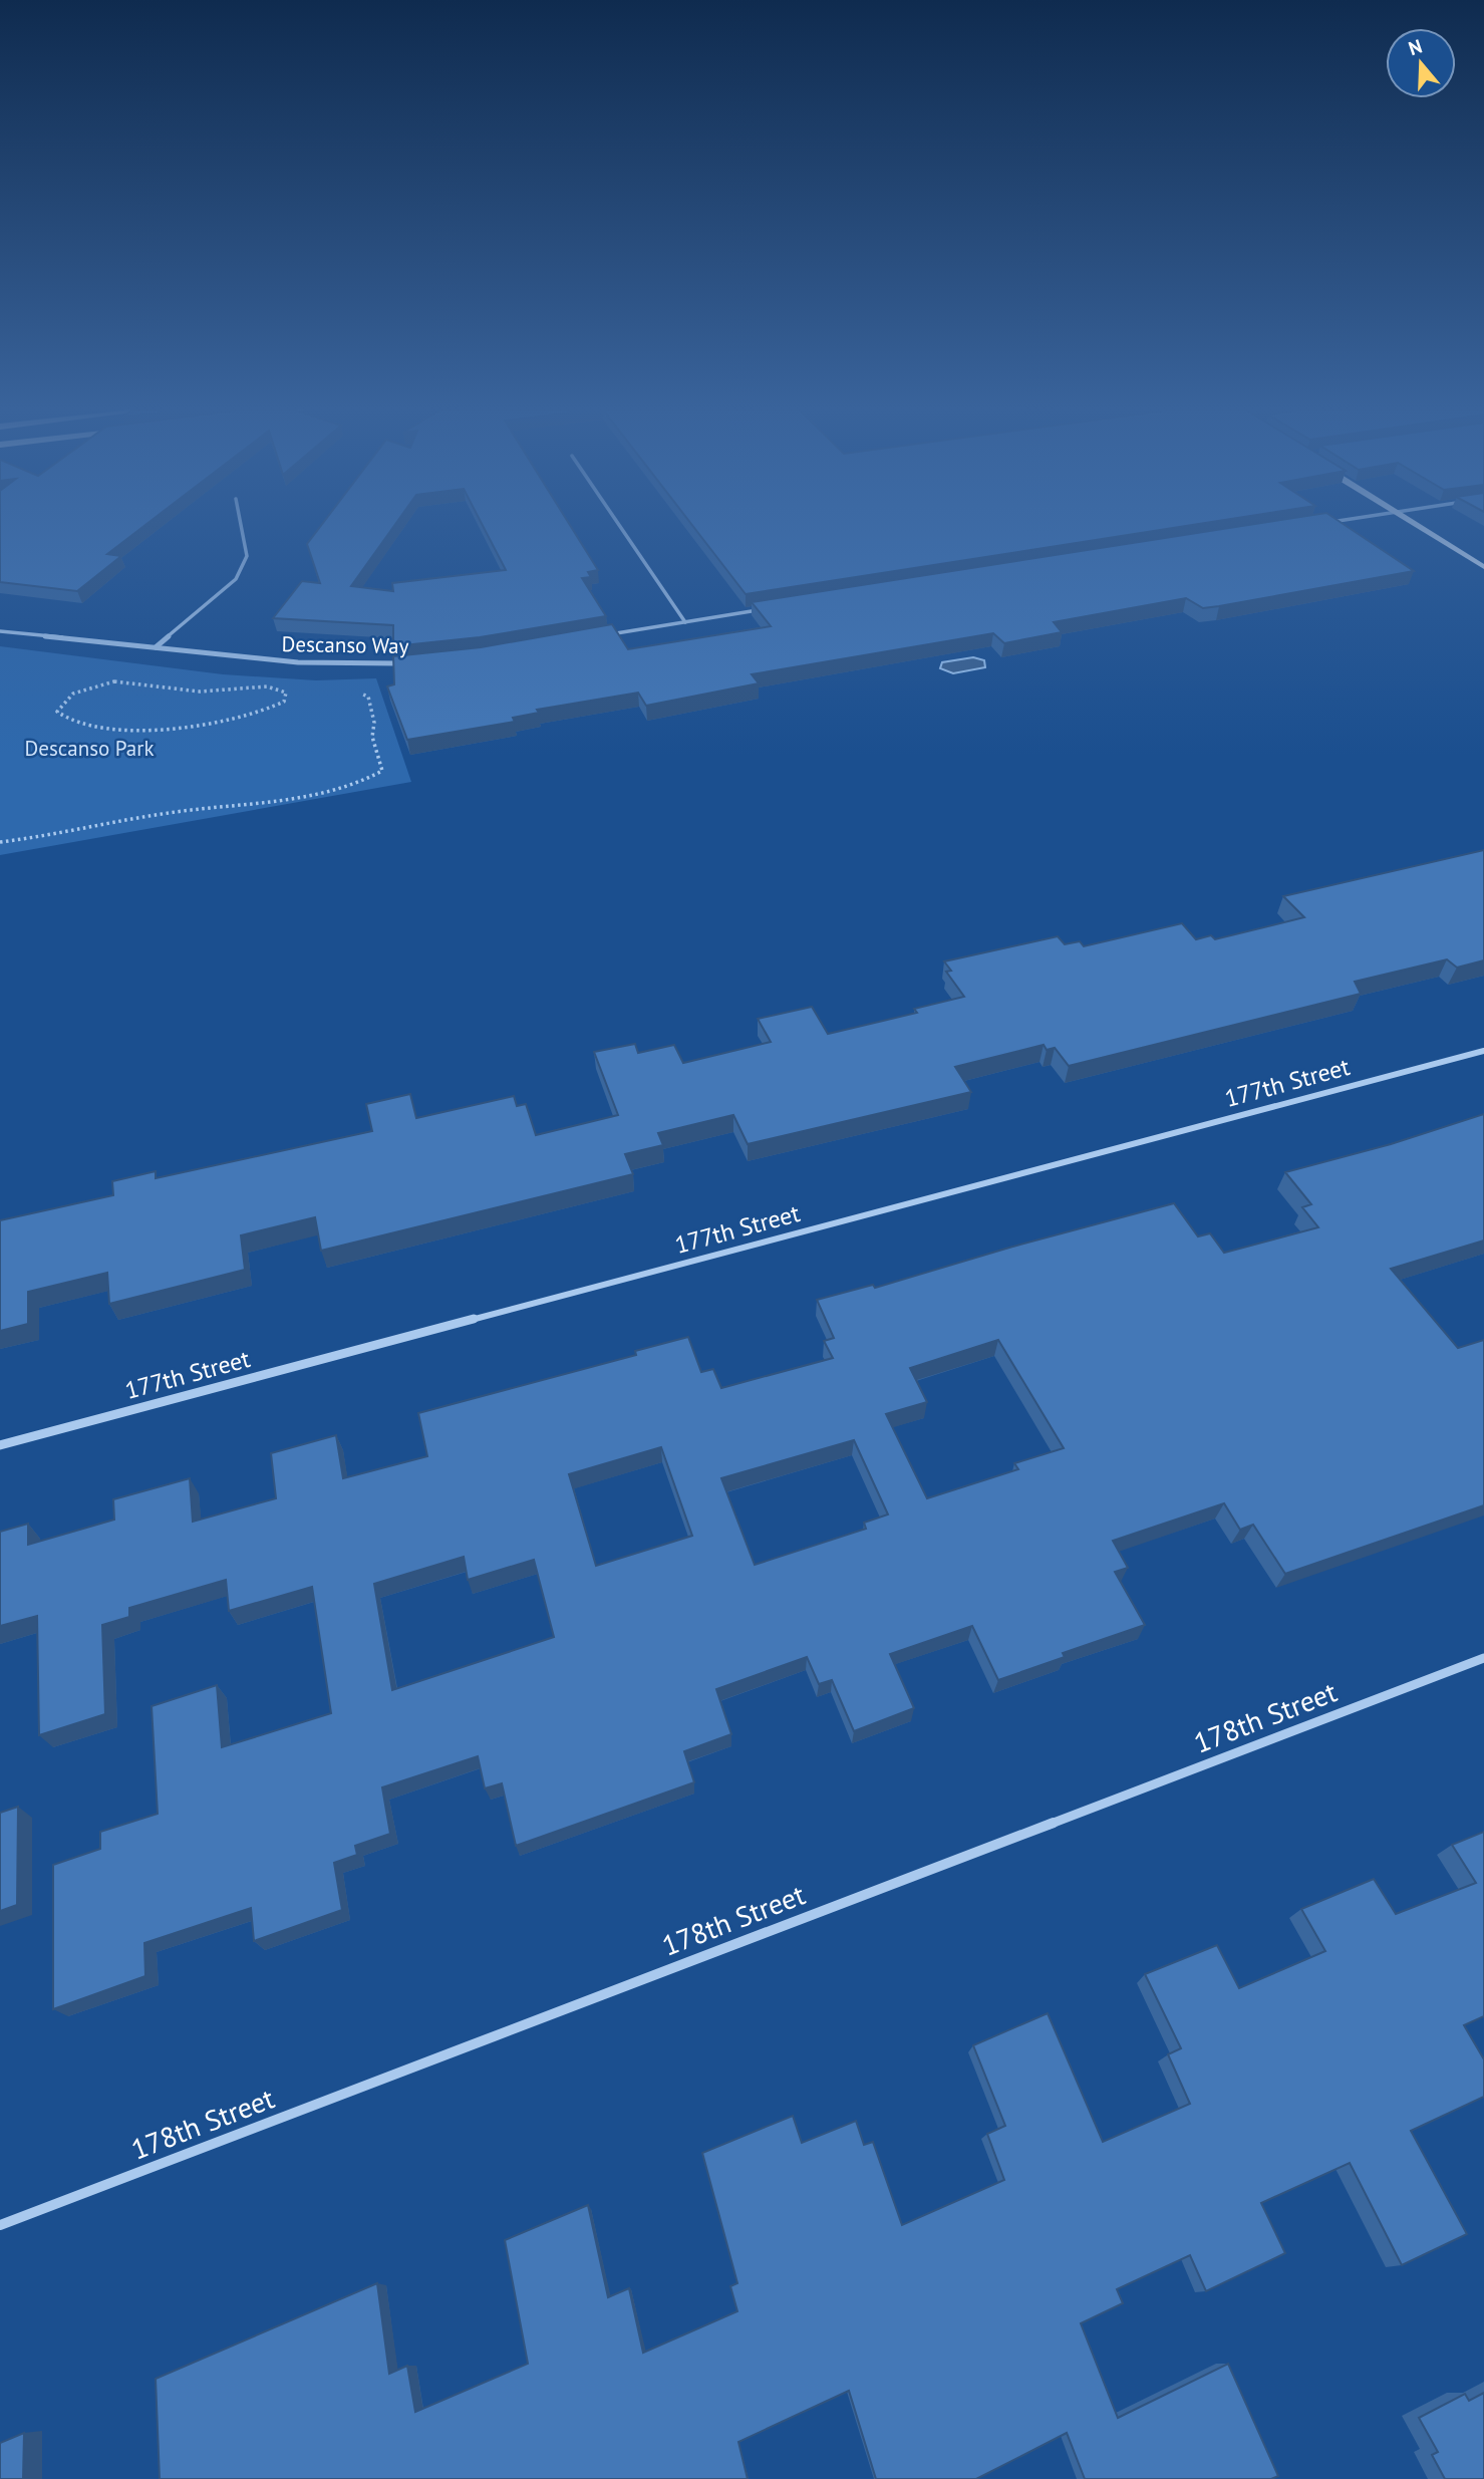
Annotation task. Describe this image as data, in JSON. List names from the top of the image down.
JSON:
{
  "streets": {
    "street": ["Descanso Way", "177th Street", "178th Street"]
  },
  "parks": ["Descanso Park"],
  "north": "top"
}
